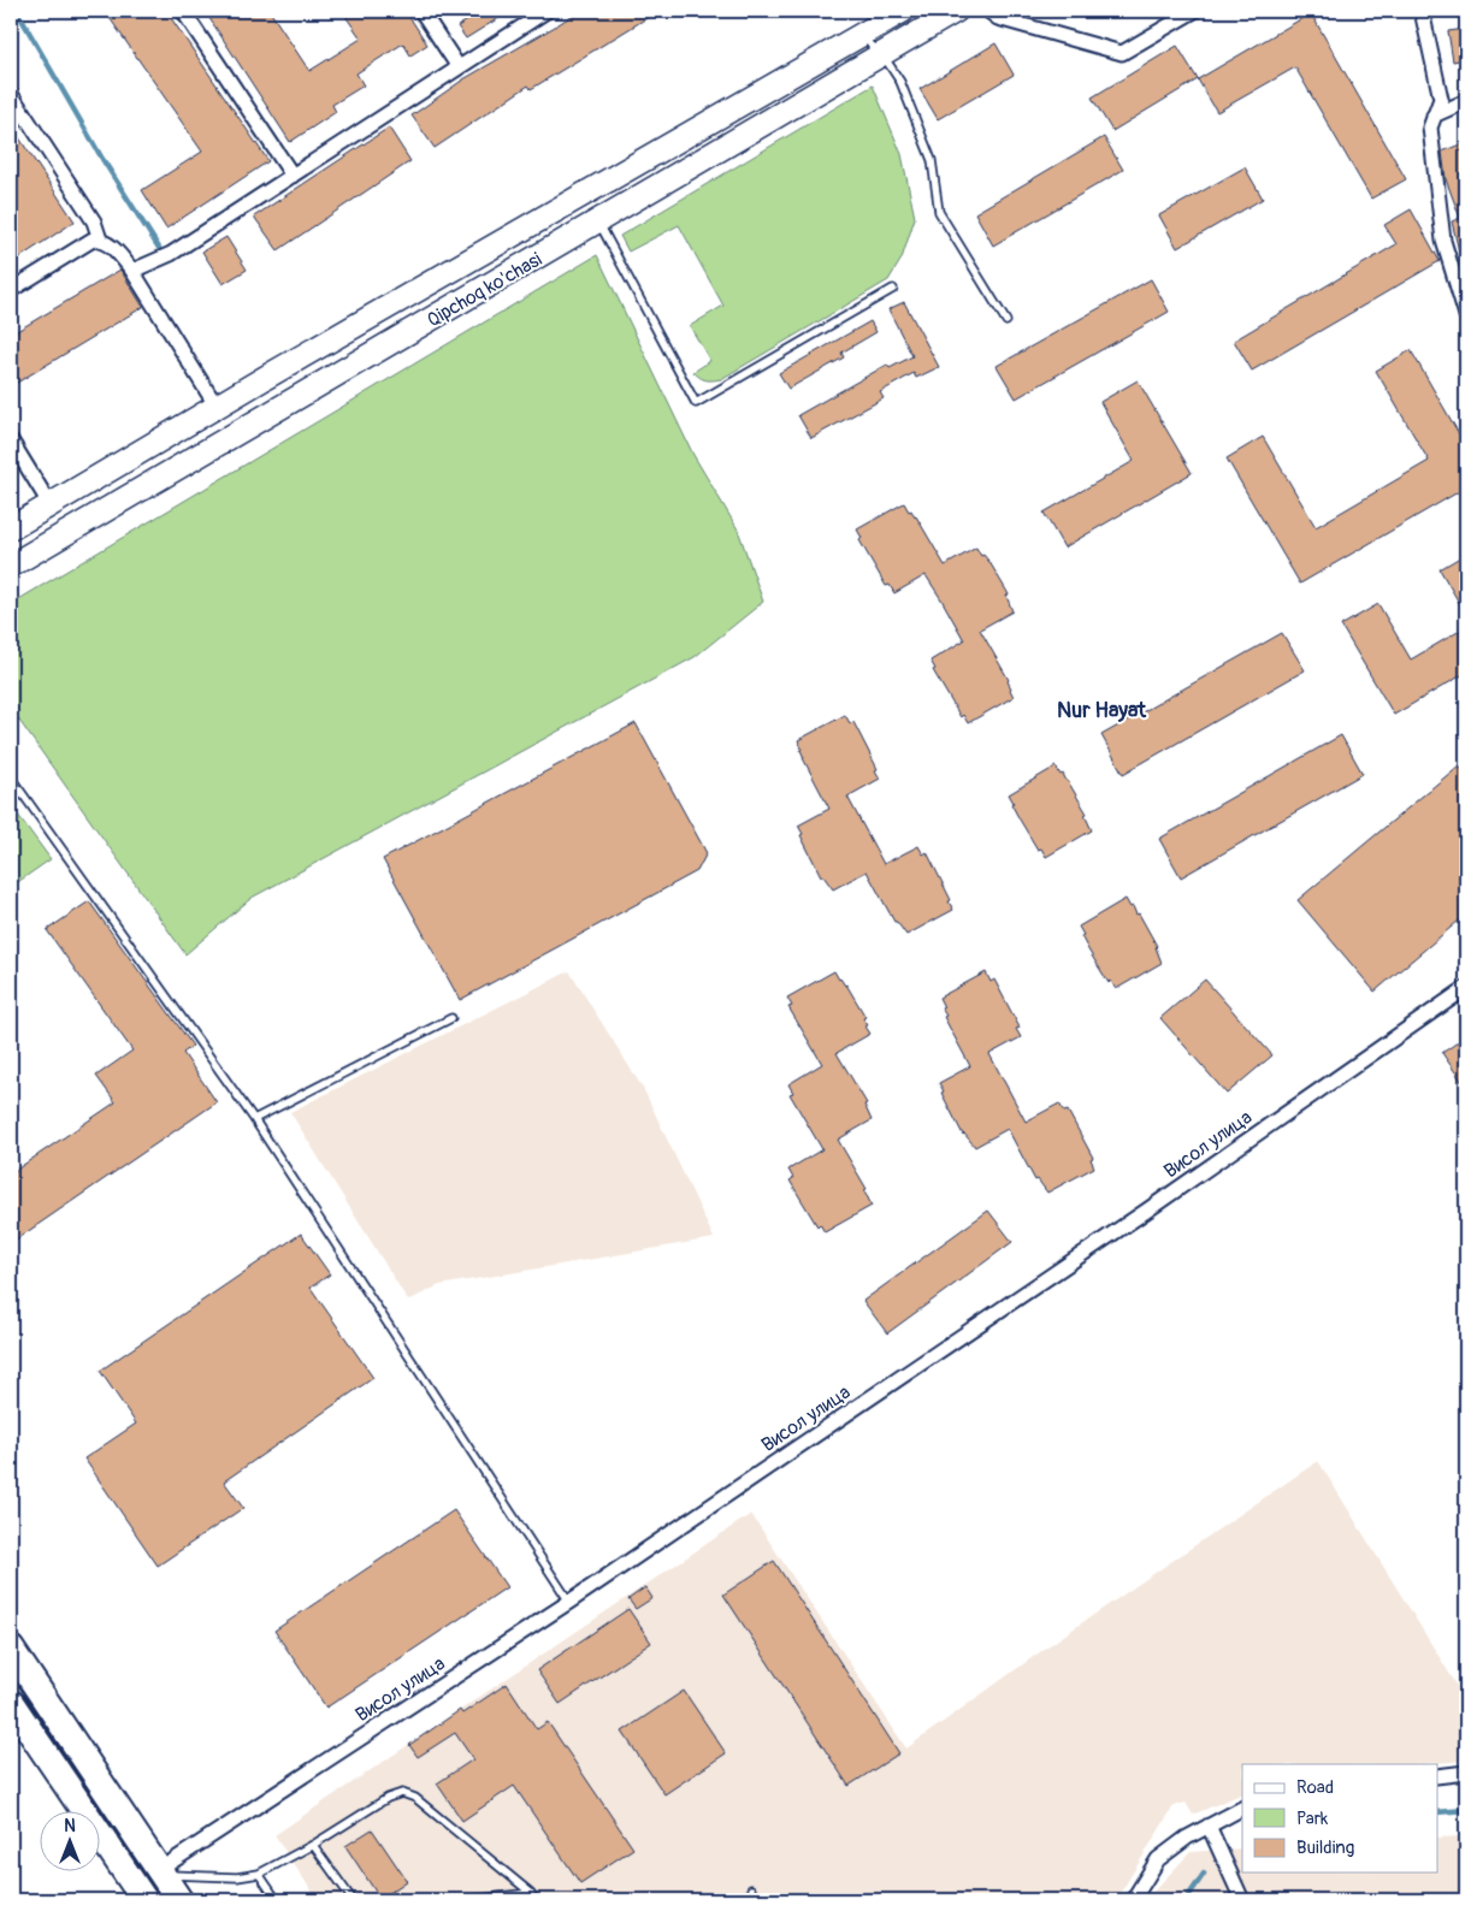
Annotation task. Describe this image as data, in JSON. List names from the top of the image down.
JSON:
{
  "streets": {
    "main road": ["Qipchoq ko'chasi"],
    "street": ["Висол улица"]
  },
  "districts": ["Nur Hayat"],
  "legend": ["Road", "Park", "Building"],
  "north": "top"
}
